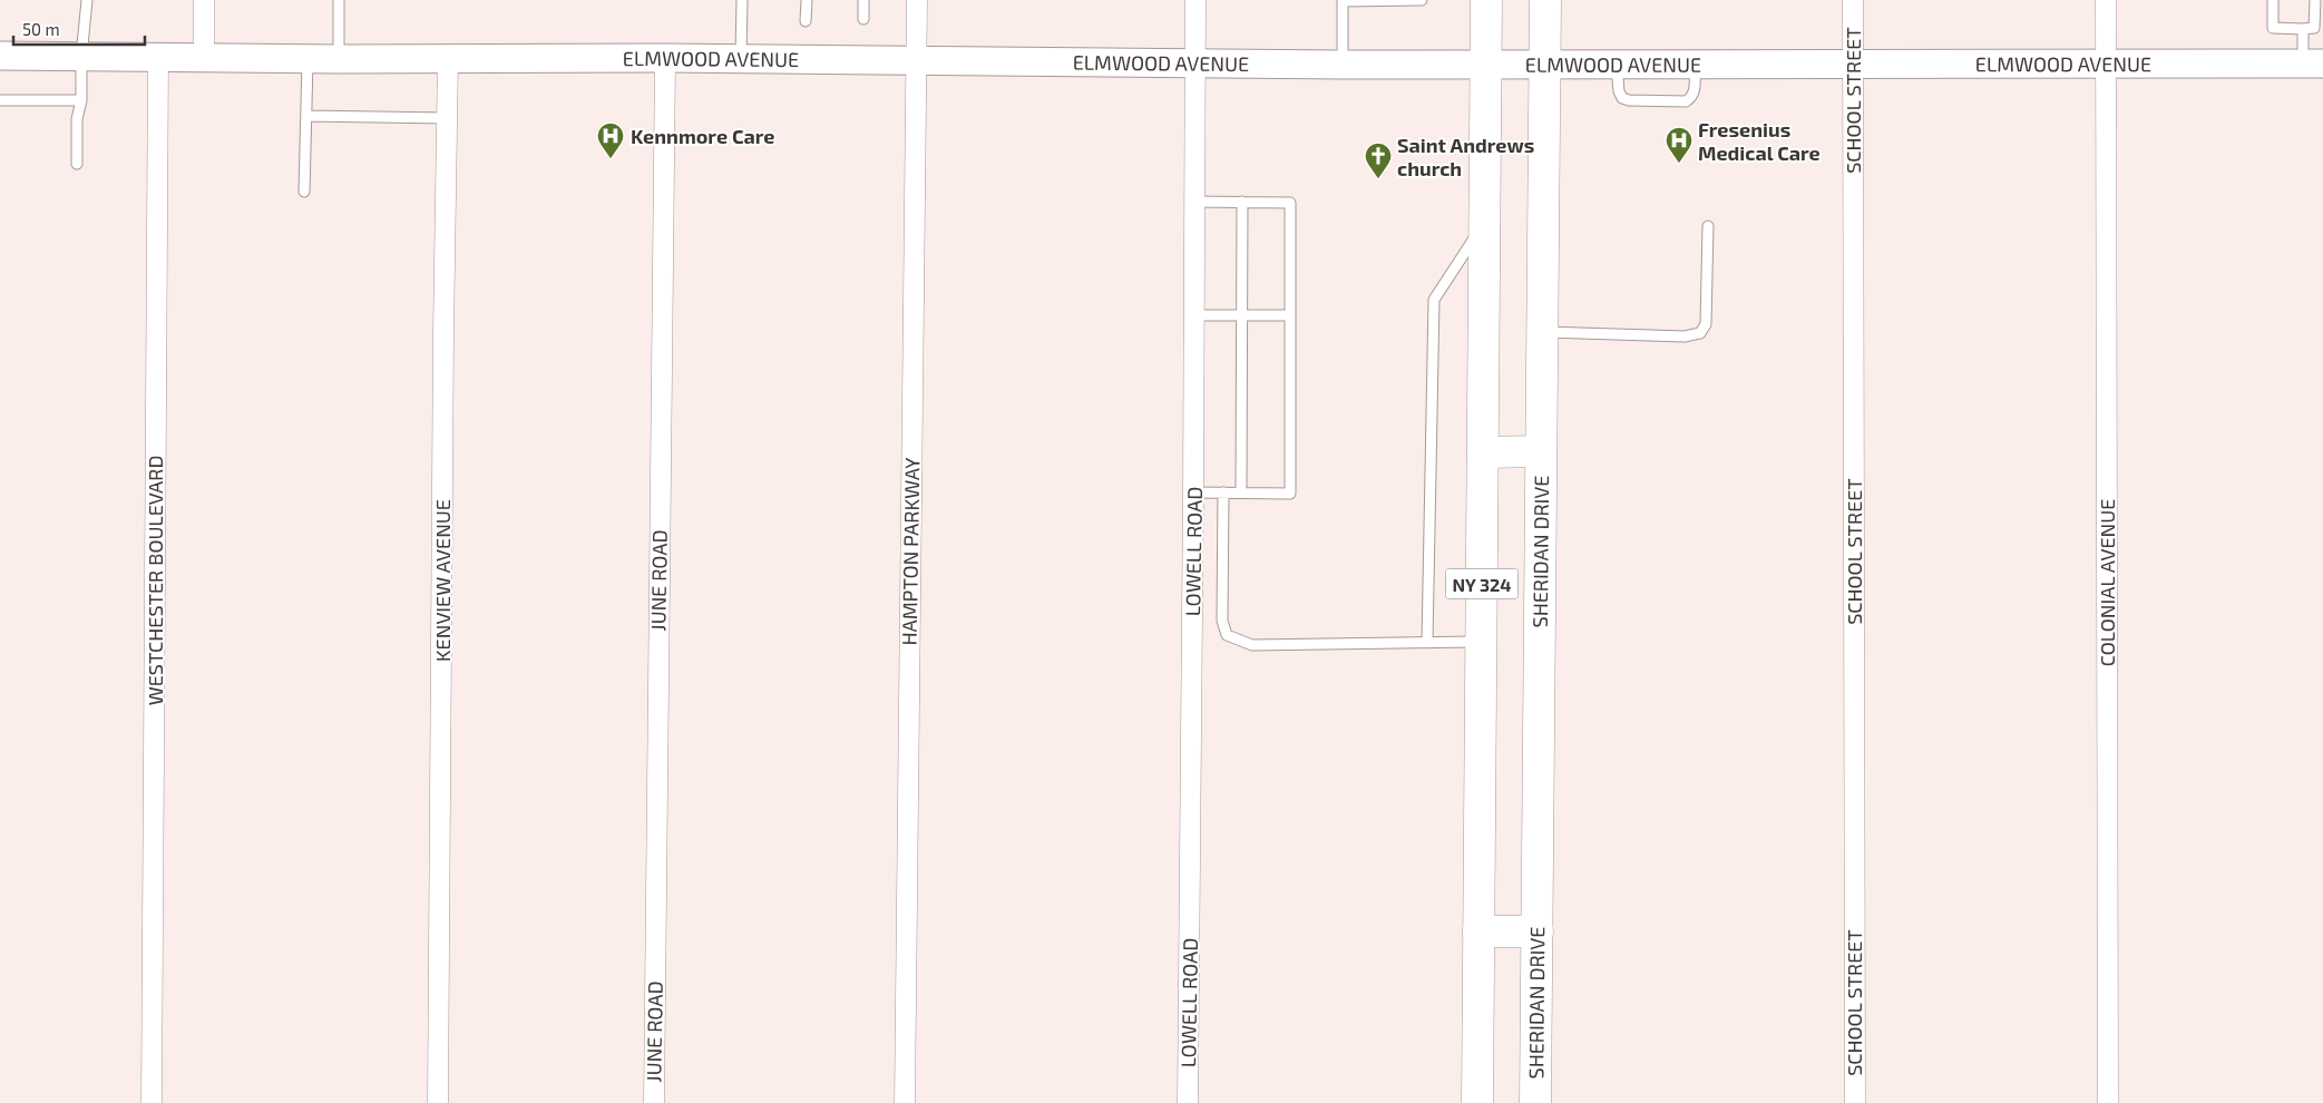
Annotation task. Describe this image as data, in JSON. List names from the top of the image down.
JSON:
{
  "streets": {
    "main road": ["SHERIDAN DRIVE", "NY 324"],
    "street": [
      "ELMWOOD AVENUE",
      "SCHOOL STREET",
      "HAMPTON PARKWAY",
      "LOWELL ROAD",
      "WESTCHESTER BOULEVARD",
      "KENVIEW AVENUE",
      "JUNE ROAD",
      "COLONIAL AVENUE"
    ]
  },
  "crossings": [
    ["ELMWOOD AVENUE", "SCHOOL STREET"],
    ["ELMWOOD AVENUE", "HAMPTON PARKWAY"],
    ["ELMWOOD AVENUE", "LOWELL ROAD"],
    ["ELMWOOD AVENUE", "SHERIDAN DRIVE"],
    ["ELMWOOD AVENUE", "WESTCHESTER BOULEVARD"],
    ["ELMWOOD AVENUE", "KENVIEW AVENUE"],
    ["ELMWOOD AVENUE", "JUNE ROAD"],
    ["ELMWOOD AVENUE", "COLONIAL AVENUE"],
    ["ELMWOOD AVENUE", "NY 324"]
  ],
  "places": {
    "hospital": ["Kennmore Care", "Fresenius Medical Care"],
    "church": ["Saint Andrews church"]
  },
  "scale_bar": "50 m"
}
